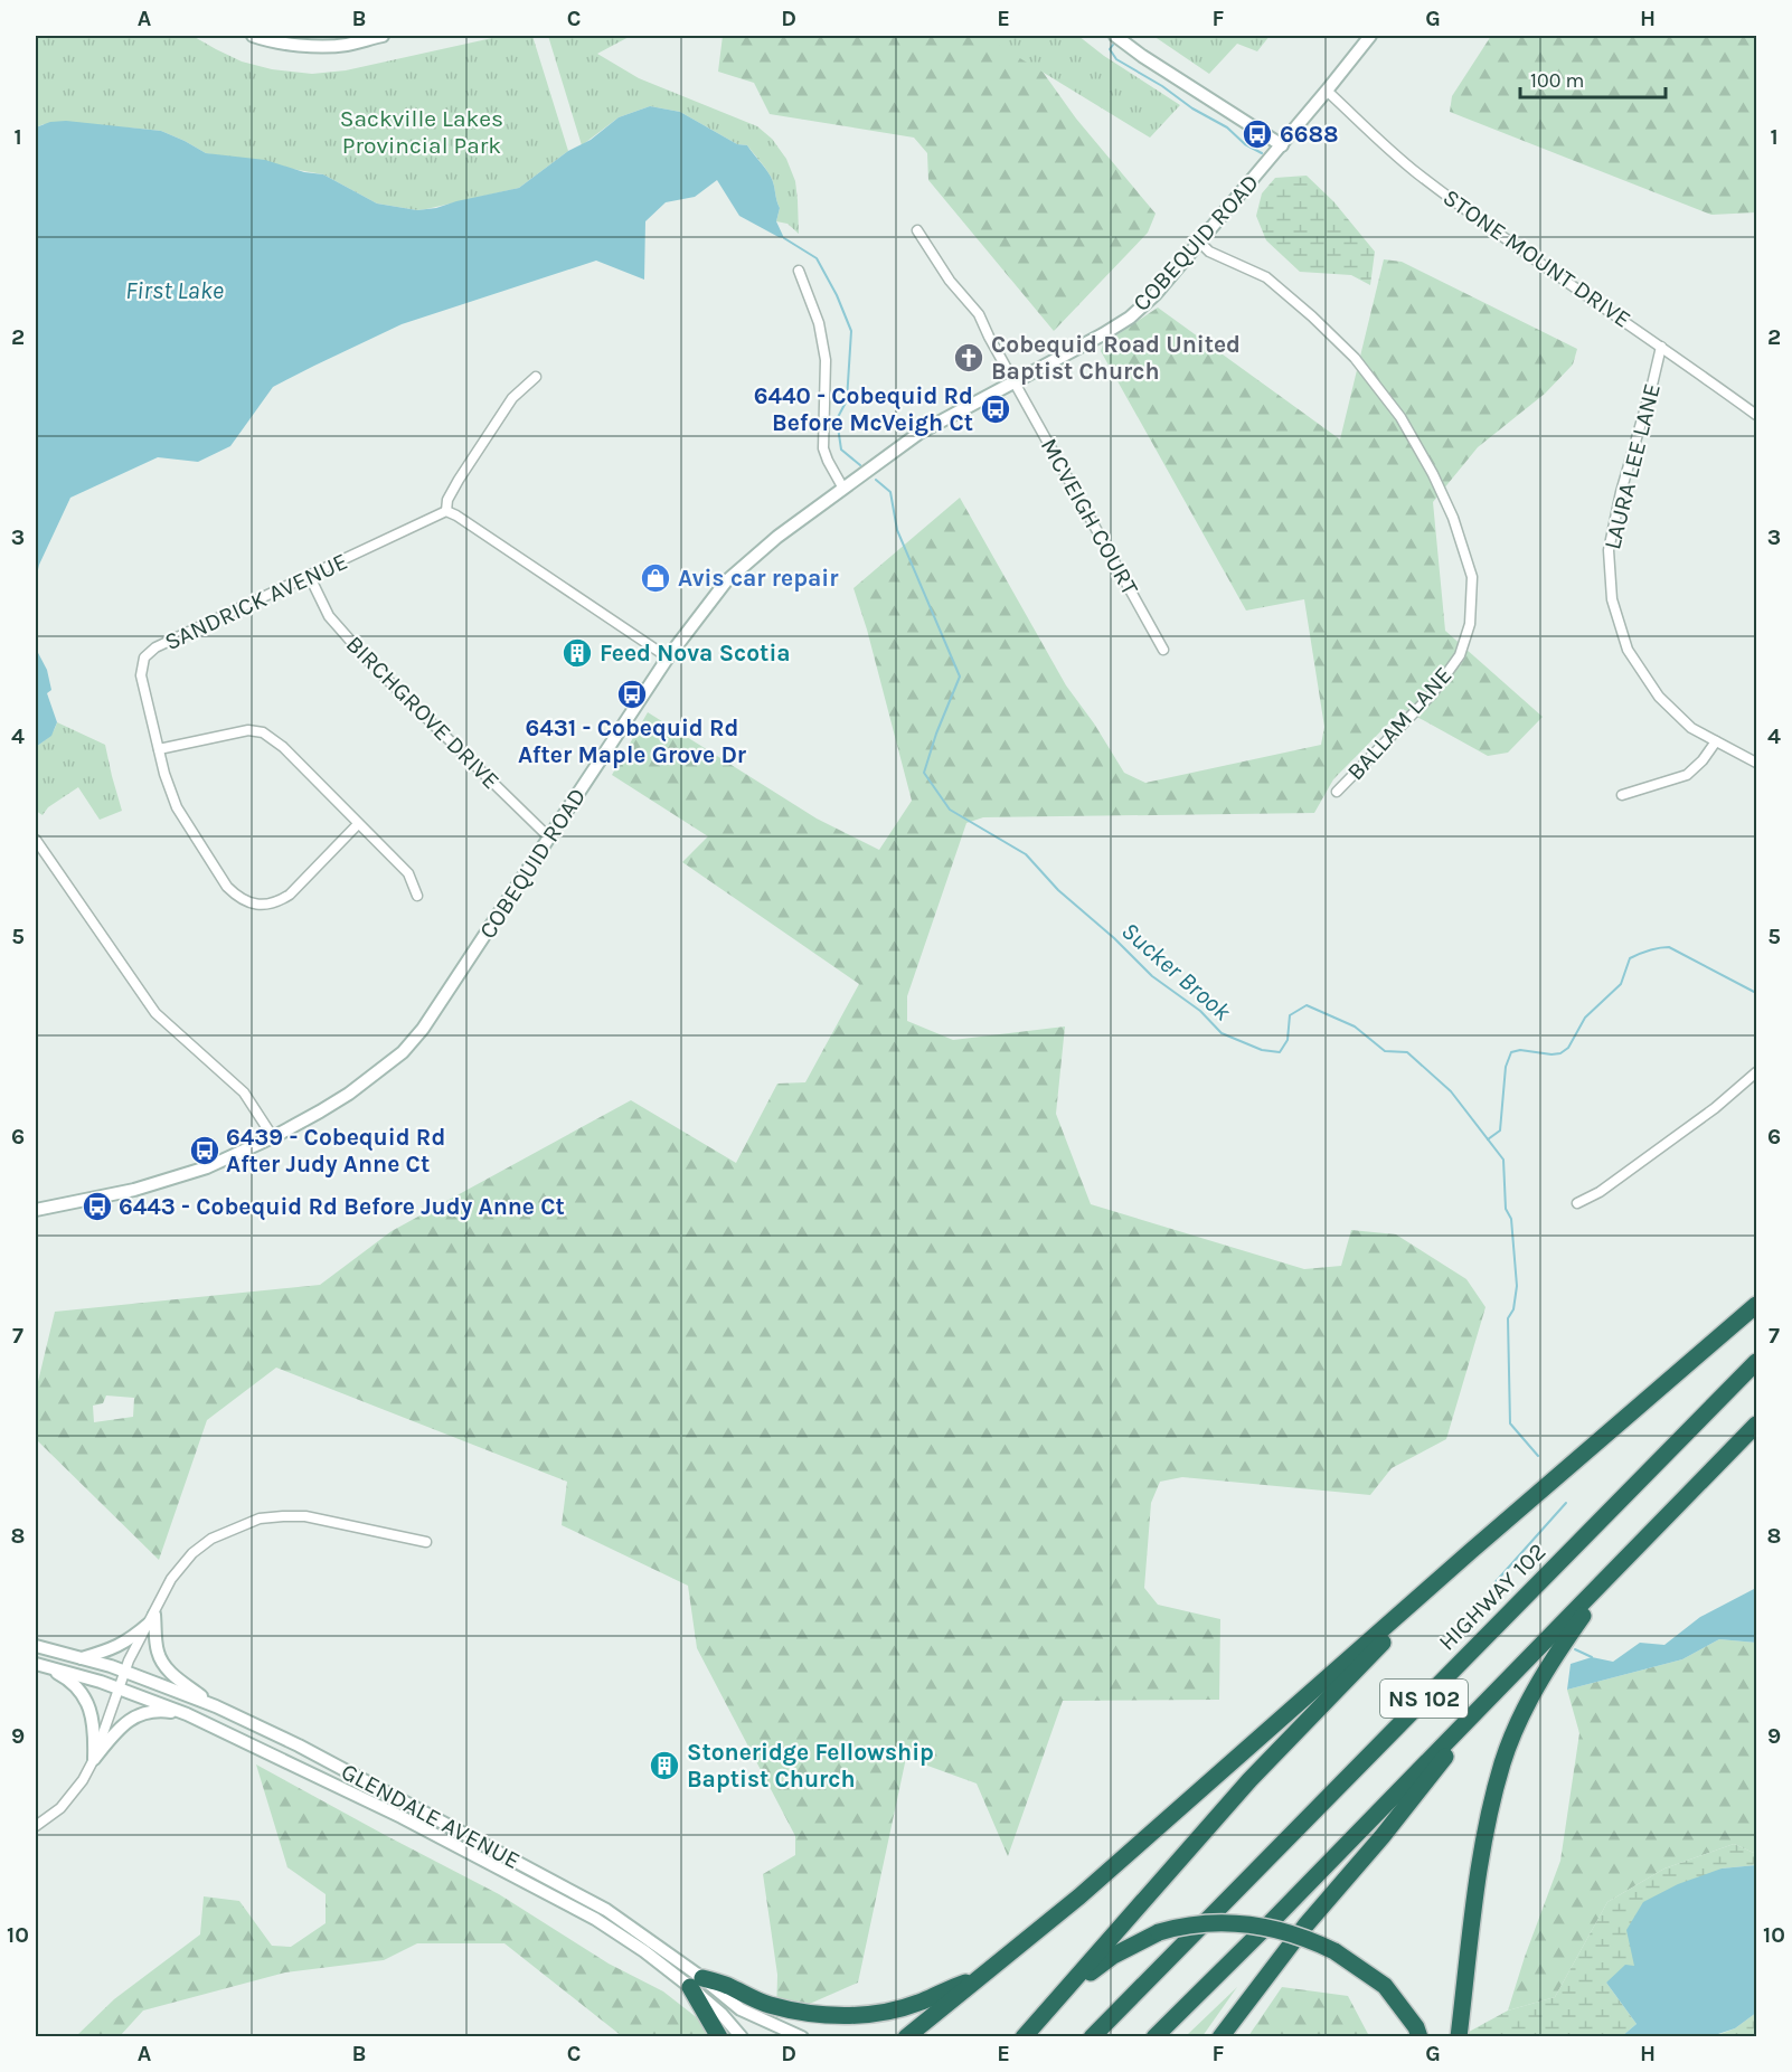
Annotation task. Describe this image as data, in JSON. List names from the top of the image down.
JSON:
{
  "streets": {
    "highway": ["HIGHWAY 102", "NS 102"],
    "main road": ["COBEQUID ROAD", "GLENDALE AVENUE"],
    "street": [
      "STONE MOUNT DRIVE",
      "LAURA LEE LANE",
      "MCVEIGH COURT",
      "SANDRICK AVENUE",
      "BIRCHGROVE DRIVE",
      "BALLAM LANE"
    ]
  },
  "crossings": [
    ["COBEQUID ROAD", "STONE MOUNT DRIVE"],
    ["COBEQUID ROAD", "MCVEIGH COURT"],
    ["COBEQUID ROAD", "BIRCHGROVE DRIVE"],
    ["COBEQUID ROAD", "BALLAM LANE"],
    ["STONE MOUNT DRIVE", "LAURA LEE LANE"],
    ["SANDRICK AVENUE", "BIRCHGROVE DRIVE"]
  ],
  "water": ["First Lake", "Sucker Brook"],
  "parks": ["Sackville Lakes Provincial Park"],
  "places": {
    "bus stop": [
      "6688",
      "6440 - Cobequid Rd Before McVeigh Ct",
      "6431 - Cobequid Rd After Maple Grove Dr",
      "6439 - Cobequid Rd After Judy Anne Ct",
      "6443 - Cobequid Rd Before Judy Anne Ct"
    ],
    "church": ["Cobequid Road United Baptist Church"],
    "shop": ["Avis car repair"],
    "building": ["Feed Nova Scotia", "Stoneridge Fellowship Baptist Church"]
  },
  "scale_bar": "100 m",
  "grid": {
    "columns": [
      "A",
      "B",
      "C",
      "D",
      "E",
      "F",
      "G",
      "H"
    ],
    "rows": [
      "1",
      "2",
      "3",
      "4",
      "5",
      "6",
      "7",
      "8",
      "9",
      "10"
    ]
  }
}
